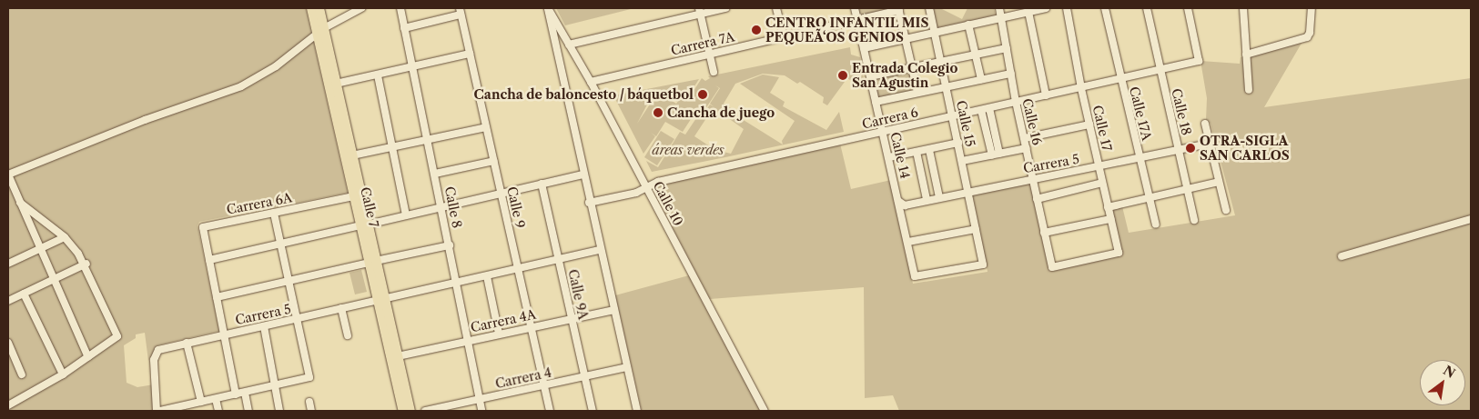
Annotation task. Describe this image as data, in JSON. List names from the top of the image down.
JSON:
{
  "streets": {
    "main road": ["Calle 7"],
    "street": [
      "Carrera 7A",
      "Calle 18",
      "Calle 17A",
      "Carrera 6",
      "Calle 16",
      "Calle 15",
      "Calle 17",
      "Calle 14",
      "Carrera 5",
      "Carrera 6A",
      "Calle 10",
      "Calle 8",
      "Calle 9",
      "Calle 9A",
      "Carrera 4A",
      "Carrera 4"
    ]
  },
  "crossings": [
    ["Carrera 7A", "Calle 14"],
    ["Carrera 7A", "Calle 10"],
    ["Calle 18", "Carrera 6"],
    ["Calle 18", "Carrera 5"],
    ["Calle 17A", "Carrera 6"],
    ["Calle 17A", "Carrera 5"],
    ["Carrera 6", "Calle 16"],
    ["Carrera 6", "Calle 15"],
    ["Carrera 6", "Calle 17"],
    ["Carrera 6", "Calle 14"],
    ["Carrera 6", "Calle 10"],
    ["Calle 16", "Calle 17"],
    ["Calle 16", "Carrera 5"],
    ["Calle 15", "Calle 14"],
    ["Calle 15", "Carrera 5"],
    ["Calle 17", "Carrera 5"],
    ["Calle 14", "Carrera 5"],
    ["Carrera 5", "Calle 7"],
    ["Carrera 5", "Calle 8"],
    ["Carrera 6A", "Calle 7"],
    ["Calle 10", "Carrera 4A"],
    ["Calle 10", "Carrera 4"],
    ["Calle 7", "Carrera 4A"],
    ["Calle 8", "Carrera 4A"],
    ["Calle 8", "Carrera 4"],
    ["Calle 9", "Carrera 4A"],
    ["Calle 9", "Carrera 4"],
    ["Calle 9A", "Carrera 4A"],
    ["Calle 9A", "Carrera 4"]
  ],
  "parks": ["áreas verdes"],
  "places": [
    "CENTRO INFANTIL MIS PEQUEÃ‘OS GENIOS",
    "Entrada Colegio San Agustin",
    "Cancha de baloncesto / báquetbol",
    "Cancha de juego",
    "OTRA-SIGLA SAN CARLOS"
  ],
  "north": "top right"
}
